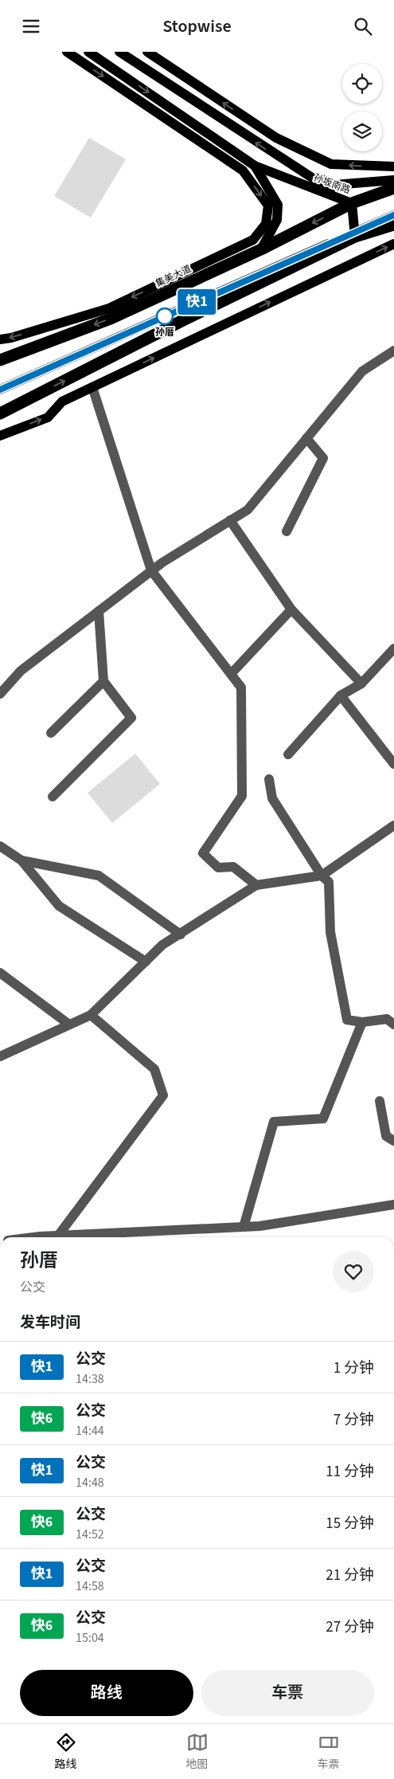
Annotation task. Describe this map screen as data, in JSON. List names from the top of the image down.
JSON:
{
  "streets": {
    "highway": ["集美大道"],
    "main road": ["孙坂南路"]
  },
  "crossings": [
    ["孙坂南路", "集美大道"]
  ],
  "places": ["孙厝"],
  "lines": ["bus line 快1"],
  "page": {
    "header": "Stopwise",
    "on_map": "快1",
    "heading": [
      ["孙厝", "公交"],
      "发车时间"
    ],
    "list": [
      {
        "mark": "快1",
        "name": "公交",
        "note": "14:38",
        "value": "1 分钟"
      },
      {
        "mark": "快6",
        "name": "公交",
        "note": "14:44",
        "value": "7 分钟"
      },
      {
        "mark": "快1",
        "name": "公交",
        "note": "14:48",
        "value": "11 分钟"
      },
      {
        "mark": "快6",
        "name": "公交",
        "note": "14:52",
        "value": "15 分钟"
      },
      {
        "mark": "快1",
        "name": "公交",
        "note": "14:58",
        "value": "21 分钟"
      },
      {
        "mark": "快6",
        "name": "公交",
        "note": "15:04",
        "value": "27 分钟"
      }
    ],
    "buttons": ["路线", "车票"],
    "tabs": ["路线", "地图", "车票"]
  }
}
